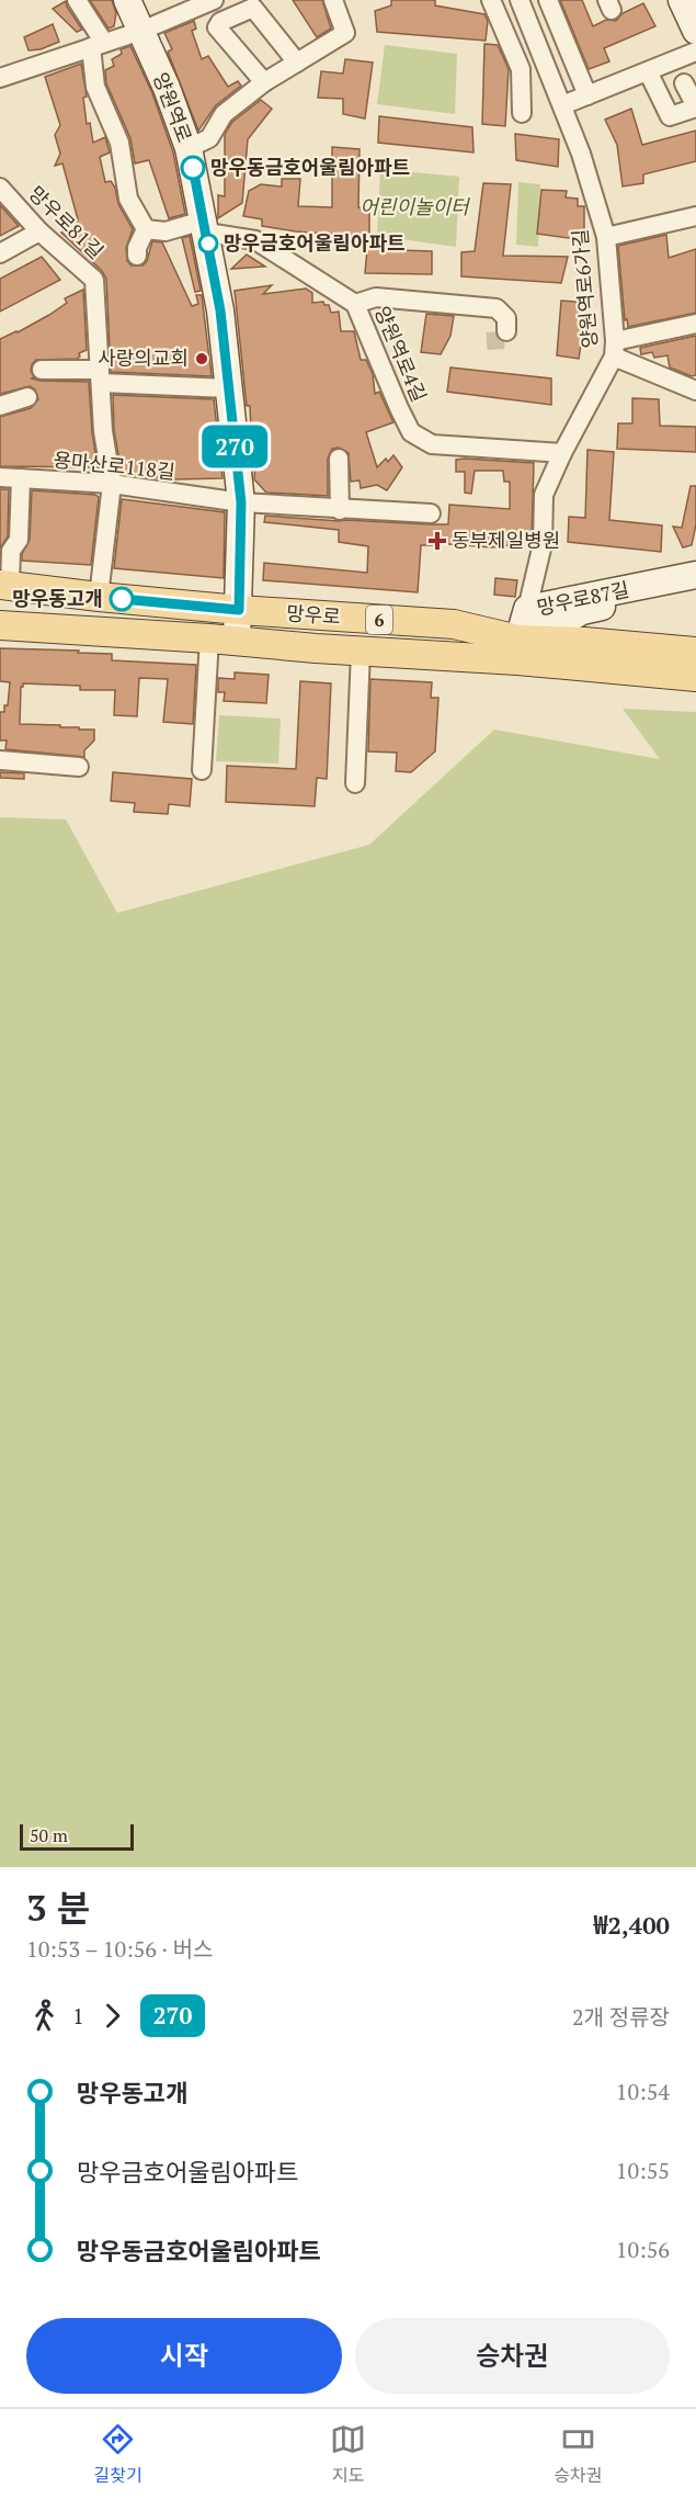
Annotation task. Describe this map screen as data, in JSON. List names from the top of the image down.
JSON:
{
  "streets": {
    "main road": ["망우로", "6"],
    "street": [
      "양원역로",
      "망우로81길",
      "양원역로6가길",
      "양원역로4길",
      "용마산로118길",
      "망우로87길"
    ]
  },
  "crossings": [
    ["양원역로", "양원역로4길"],
    ["양원역로", "용마산로118길"],
    ["양원역로", "망우로"],
    ["망우로81길", "용마산로118길"],
    ["망우로81길", "망우로"],
    ["양원역로6가길", "양원역로4길"],
    ["양원역로6가길", "망우로87길"],
    ["용마산로118길", "망우로"],
    ["망우로87길", "망우로"]
  ],
  "parks": ["어린이놀이터"],
  "places": {
    "other": [
      "망우동금호어울림아파트",
      "망우금호어울림아파트",
      "사랑의교회",
      "망우동고개"
    ],
    "health": ["동부제일병원"]
  },
  "lines": ["bus line 270"],
  "scale_bar": "50 m",
  "page": {
    "on_map": "270",
    "scale": "50 m",
    "heading": ["3 분", "10:53 – 10:56 · 버스", "₩2,400"],
    "legs": ["1", "270", "2개 정류장"],
    "list": [
      {
        "name": "망우동고개",
        "value": "10:54"
      },
      {
        "name": "망우금호어울림아파트",
        "value": "10:55"
      },
      {
        "name": "망우동금호어울림아파트",
        "value": "10:56"
      }
    ],
    "buttons": ["시작", "승차권"],
    "tabs": ["길찾기", "지도", "승차권"]
  }
}
